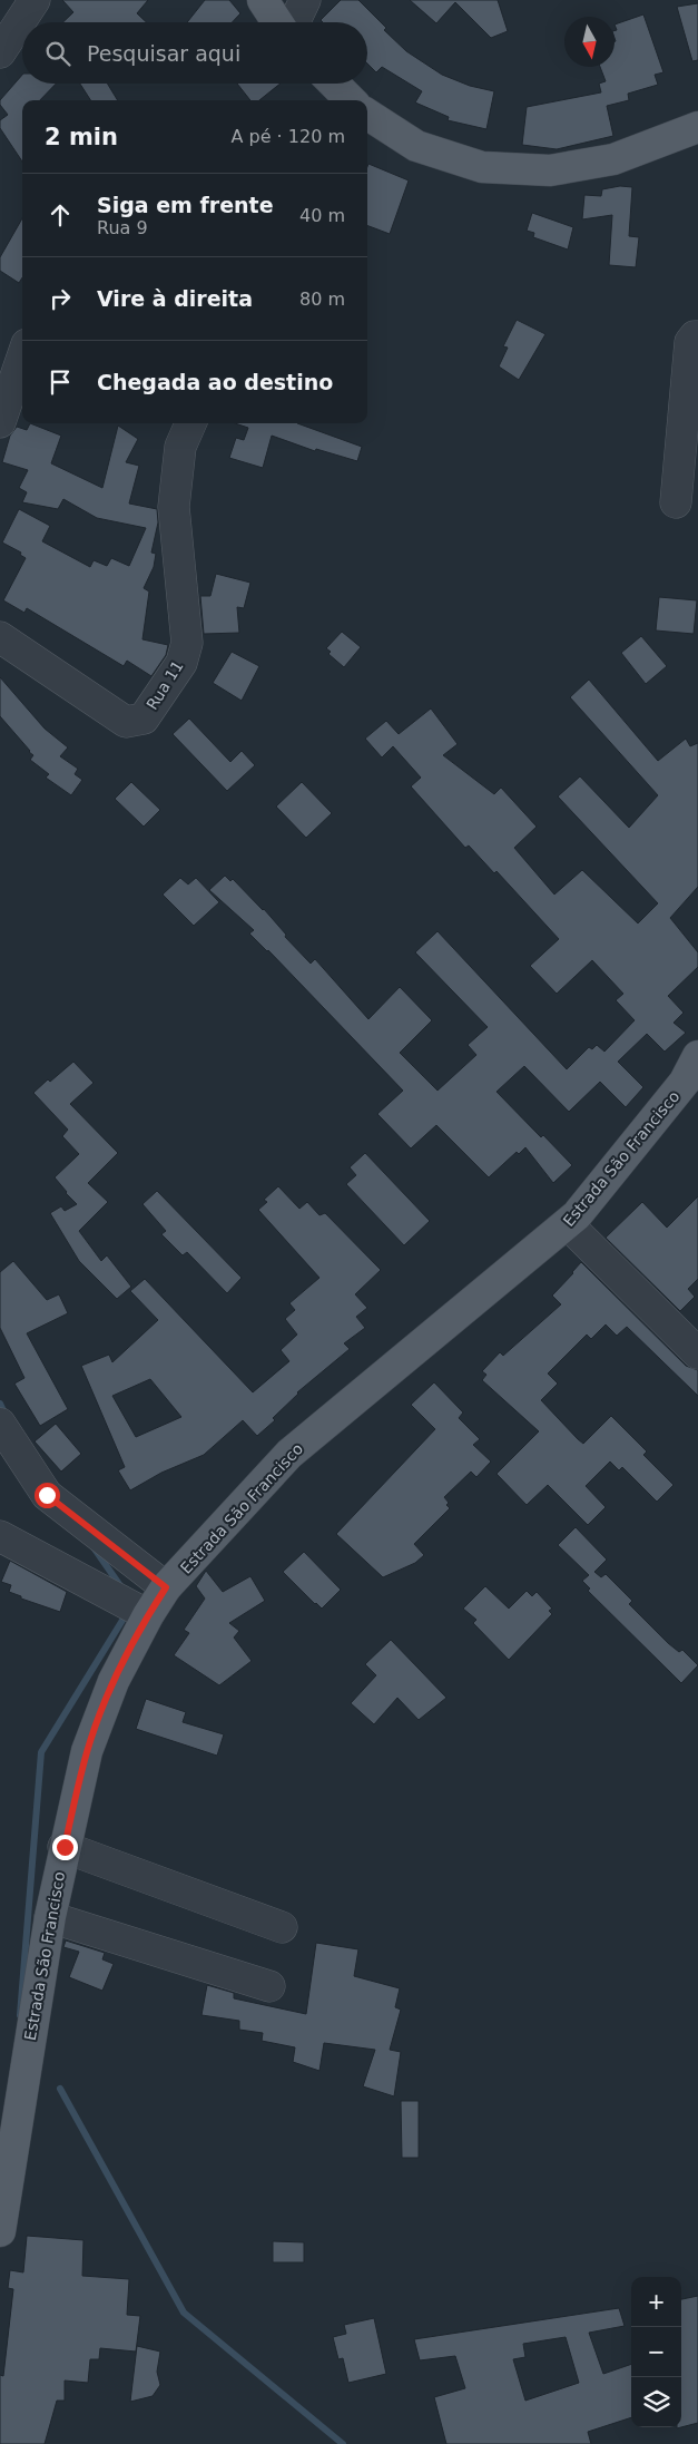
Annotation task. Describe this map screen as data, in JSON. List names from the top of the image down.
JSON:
{
  "streets": {
    "main road": ["Estrada São Francisco"],
    "street": ["Rua 11"]
  },
  "north": "bottom",
  "page": {
    "search": "Pesquisar aqui",
    "heading": ["2 min", "A pé · 120 m"],
    "list": [
      ["Siga em frente", "Rua 9", "40 m"],
      ["Vire à direita", "80 m"],
      "Chegada ao destino"
    ],
    "map_buttons": ["+", "−"]
  }
}
